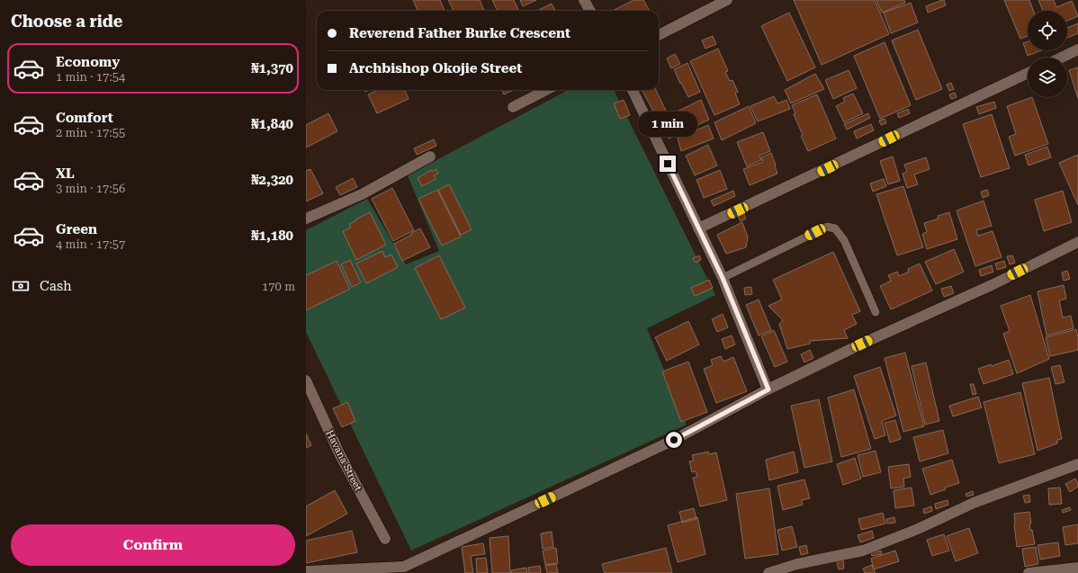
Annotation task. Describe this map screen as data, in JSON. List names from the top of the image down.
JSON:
{
  "streets": {
    "street": ["Havana Street"]
  },
  "page": {
    "heading": "Choose a ride",
    "banner": ["Reverend Father Burke Crescent", "Archbishop Okojie Street"],
    "list": [
      {
        "name": "Economy",
        "note": "1 min · 17:54",
        "value": "₦1,370"
      },
      {
        "name": "Comfort",
        "note": "2 min · 17:55",
        "value": "₦1,840"
      },
      {
        "name": "XL",
        "note": "3 min · 17:56",
        "value": "₦2,320"
      },
      {
        "name": "Green",
        "note": "4 min · 17:57",
        "value": "₦1,180"
      }
    ],
    "bubble": "1 min",
    "pay": ["Cash", "170 m"],
    "buttons": "Confirm"
  }
}
